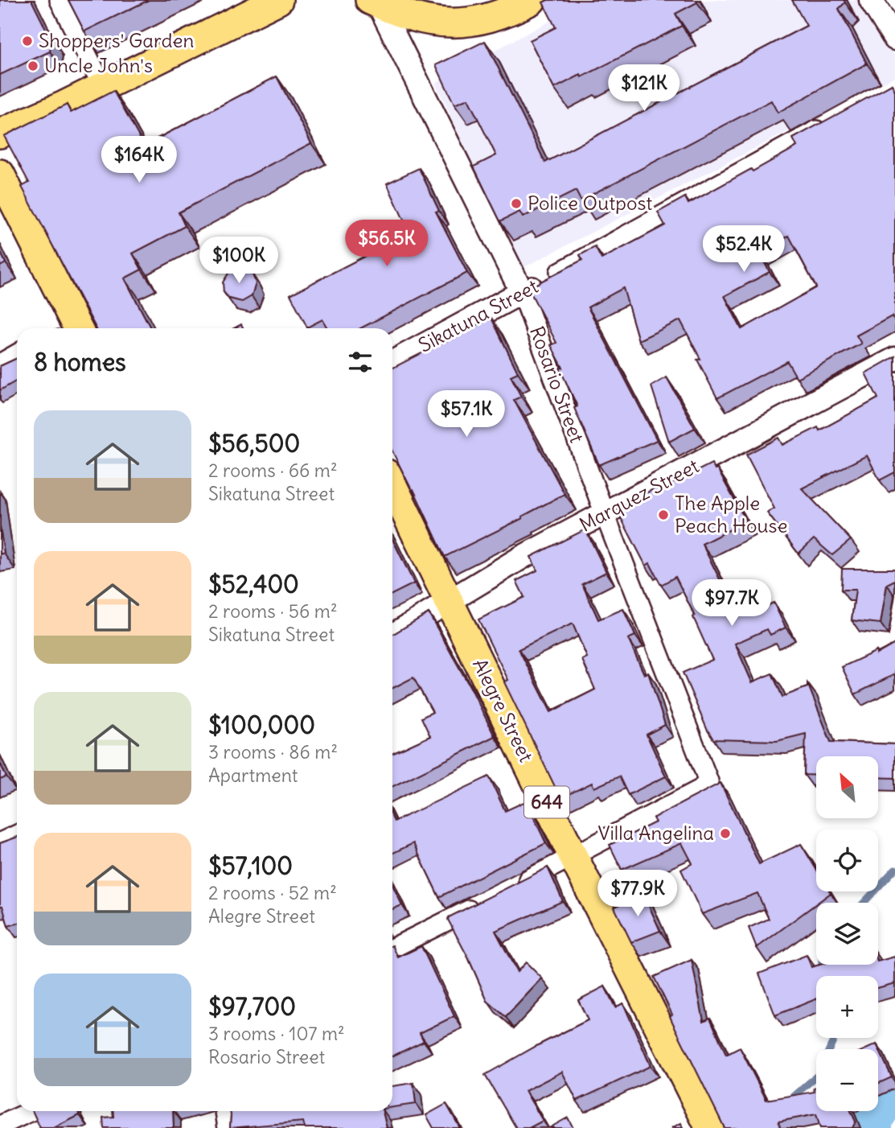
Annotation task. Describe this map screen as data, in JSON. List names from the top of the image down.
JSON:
{
  "streets": {
    "main road": ["Alegre Street", "644"],
    "street": ["Sikatuna Street", "Rosario Street", "Marquez Street"]
  },
  "crossings": [
    ["Sikatuna Street", "Rosario Street"],
    ["Rosario Street", "Marquez Street"],
    ["Rosario Street", "Alegre Street"],
    ["Marquez Street", "Alegre Street"]
  ],
  "places": [
    "Shoppers' Garden",
    "Uncle John's",
    "Police Outpost",
    "The Apple Peach House",
    "Villa Angelina"
  ],
  "north": "top left",
  "page": {
    "price": [
      "$121K",
      "$164K",
      "$56.5K",
      "$52.4K",
      "$100K",
      "$57.1K",
      "$97.7K",
      "$77.9K"
    ],
    "heading": "8 homes",
    "list": [
      {
        "name": "$56,500",
        "note": "2 rooms · 66 m² · Sikatuna Street"
      },
      {
        "name": "$52,400",
        "note": "2 rooms · 56 m² · Sikatuna Street"
      },
      {
        "name": "$100,000",
        "note": "3 rooms · 86 m² · Apartment"
      },
      {
        "name": "$57,100",
        "note": "2 rooms · 52 m² · Alegre Street"
      },
      {
        "name": "$97,700",
        "note": "3 rooms · 107 m² · Rosario Street"
      }
    ],
    "map_buttons": ["+", "−"]
  }
}
